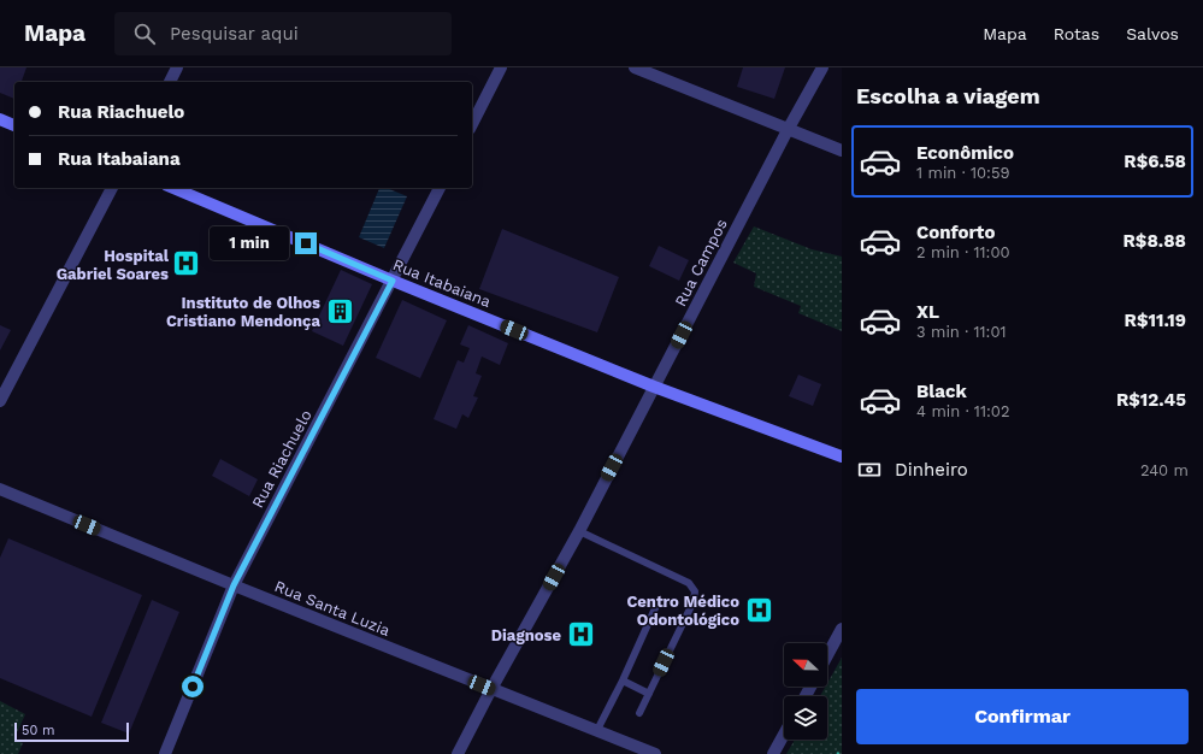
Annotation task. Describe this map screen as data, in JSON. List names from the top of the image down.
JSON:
{
  "streets": {
    "main road": ["Rua Itabaiana"],
    "street": ["Rua Campos", "Rua Riachuelo", "Rua Santa Luzia"]
  },
  "crossings": [
    ["Rua Campos", "Rua Itabaiana"],
    ["Rua Campos", "Rua Santa Luzia"],
    ["Rua Itabaiana", "Rua Riachuelo"],
    ["Rua Riachuelo", "Rua Santa Luzia"]
  ],
  "places": {
    "hospital": ["Hospital Gabriel Soares", "Centro Médico Odontológico", "Diagnose"],
    "building": ["Instituto de Olhos Cristiano Mendonça"]
  },
  "scale_bar": "50 m",
  "north": "left",
  "page": {
    "header": "Mapa",
    "search": "Pesquisar aqui",
    "nav": ["Mapa", "Rotas", "Salvos"],
    "heading": "Escolha a viagem",
    "banner": ["Rua Riachuelo", "Rua Itabaiana"],
    "list": [
      {
        "name": "Econômico",
        "note": "1 min · 10:59",
        "value": "R$6.58"
      },
      {
        "name": "Conforto",
        "note": "2 min · 11:00",
        "value": "R$8.88"
      },
      {
        "name": "XL",
        "note": "3 min · 11:01",
        "value": "R$11.19"
      },
      {
        "name": "Black",
        "note": "4 min · 11:02",
        "value": "R$12.45"
      }
    ],
    "bubble": "1 min",
    "pay": ["Dinheiro", "240 m"],
    "buttons": "Confirmar",
    "scale": "50 m"
  }
}
